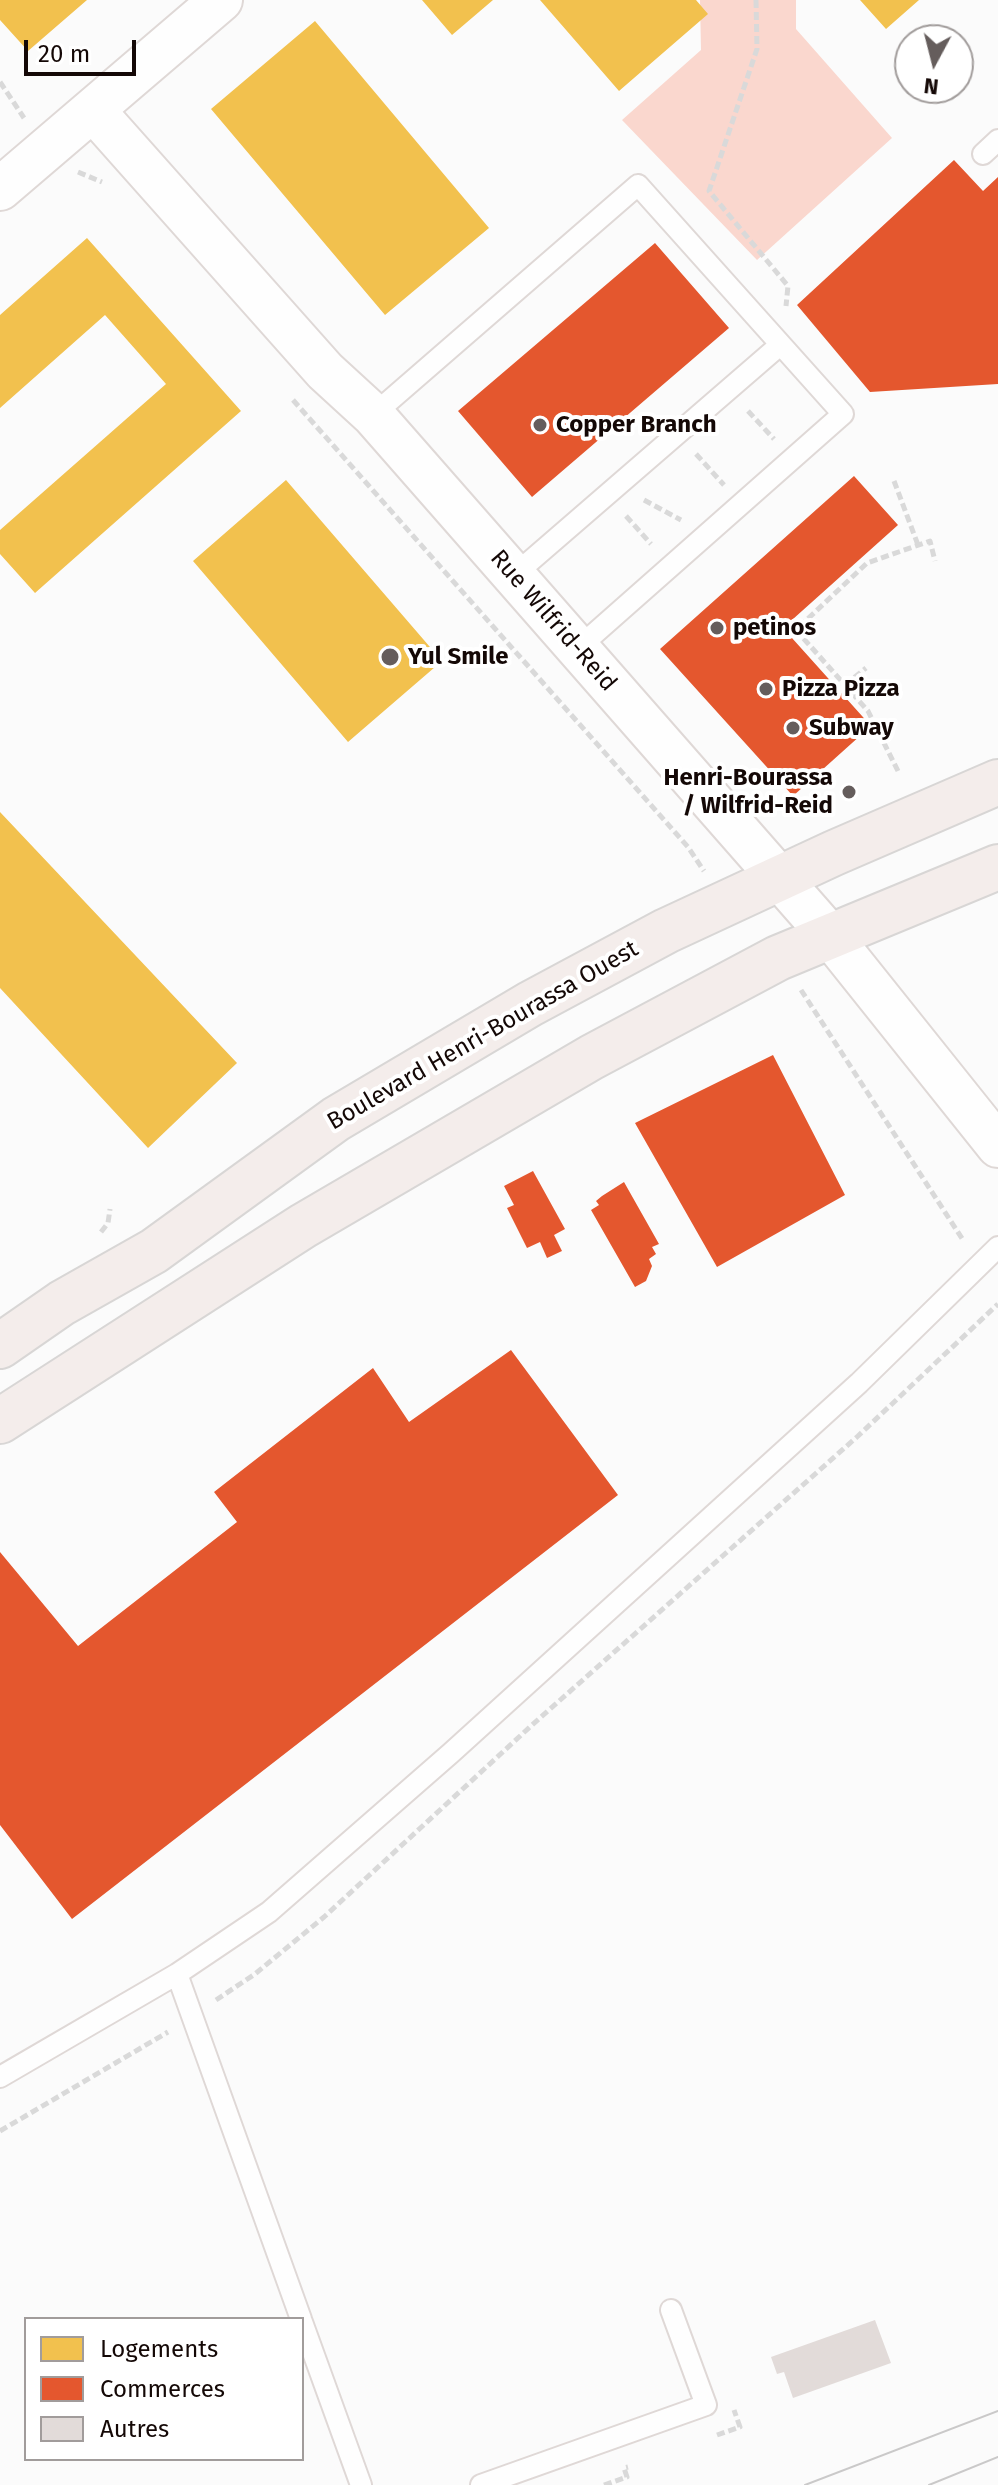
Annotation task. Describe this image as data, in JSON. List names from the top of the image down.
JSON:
{
  "streets": {
    "main road": ["Boulevard Henri-Bourassa Ouest"],
    "street": ["Rue Wilfrid-Reid"]
  },
  "crossings": [
    ["Rue Wilfrid-Reid", "Boulevard Henri-Bourassa Ouest"]
  ],
  "places": [
    "Copper Branch",
    "petinos",
    "Yul Smile",
    "Pizza Pizza",
    "Subway",
    "Henri-Bourassa / Wilfrid-Reid"
  ],
  "legend": ["Logements", "Commerces", "Autres"],
  "scale_bar": "20 m",
  "north": "bottom"
}
